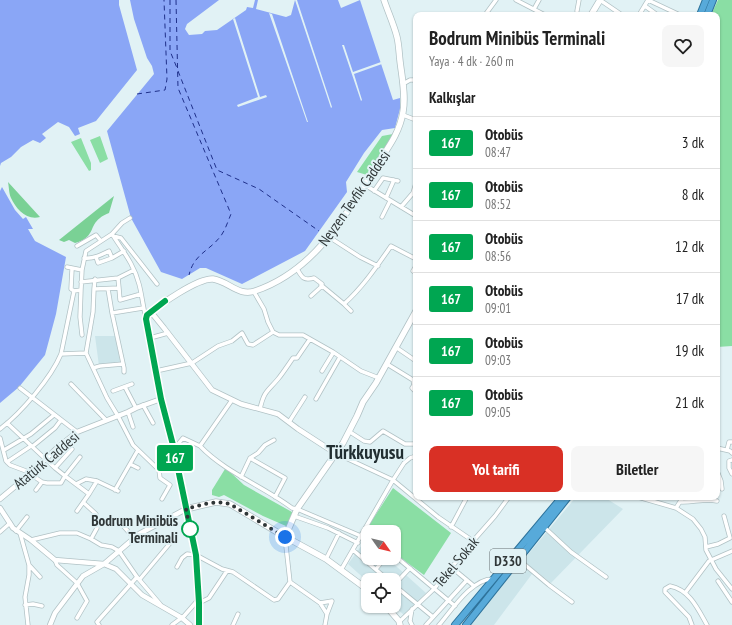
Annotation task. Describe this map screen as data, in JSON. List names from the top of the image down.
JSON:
{
  "streets": {
    "highway": ["D330"],
    "main road": ["Neyzen Tevfik Caddesi"],
    "street": ["Atatürk Caddesi", "Tekel Sokak"]
  },
  "districts": ["Türkkuyusu"],
  "places": ["Bodrum Minibüs Terminali"],
  "lines": ["bus line 167"],
  "north": "bottom right",
  "page": {
    "on_map": "167",
    "heading": [
      ["Bodrum Minibüs Terminali", "Yaya · 4 dk · 260 m"],
      "Kalkışlar"
    ],
    "list": [
      {
        "mark": "167",
        "name": "Otobüs",
        "note": "08:47",
        "value": "3 dk"
      },
      {
        "mark": "167",
        "name": "Otobüs",
        "note": "08:52",
        "value": "8 dk"
      },
      {
        "mark": "167",
        "name": "Otobüs",
        "note": "08:56",
        "value": "12 dk"
      },
      {
        "mark": "167",
        "name": "Otobüs",
        "note": "09:01",
        "value": "17 dk"
      },
      {
        "mark": "167",
        "name": "Otobüs",
        "note": "09:03",
        "value": "19 dk"
      },
      {
        "mark": "167",
        "name": "Otobüs",
        "note": "09:05",
        "value": "21 dk"
      }
    ],
    "buttons": ["Yol tarifi", "Biletler"]
  }
}
